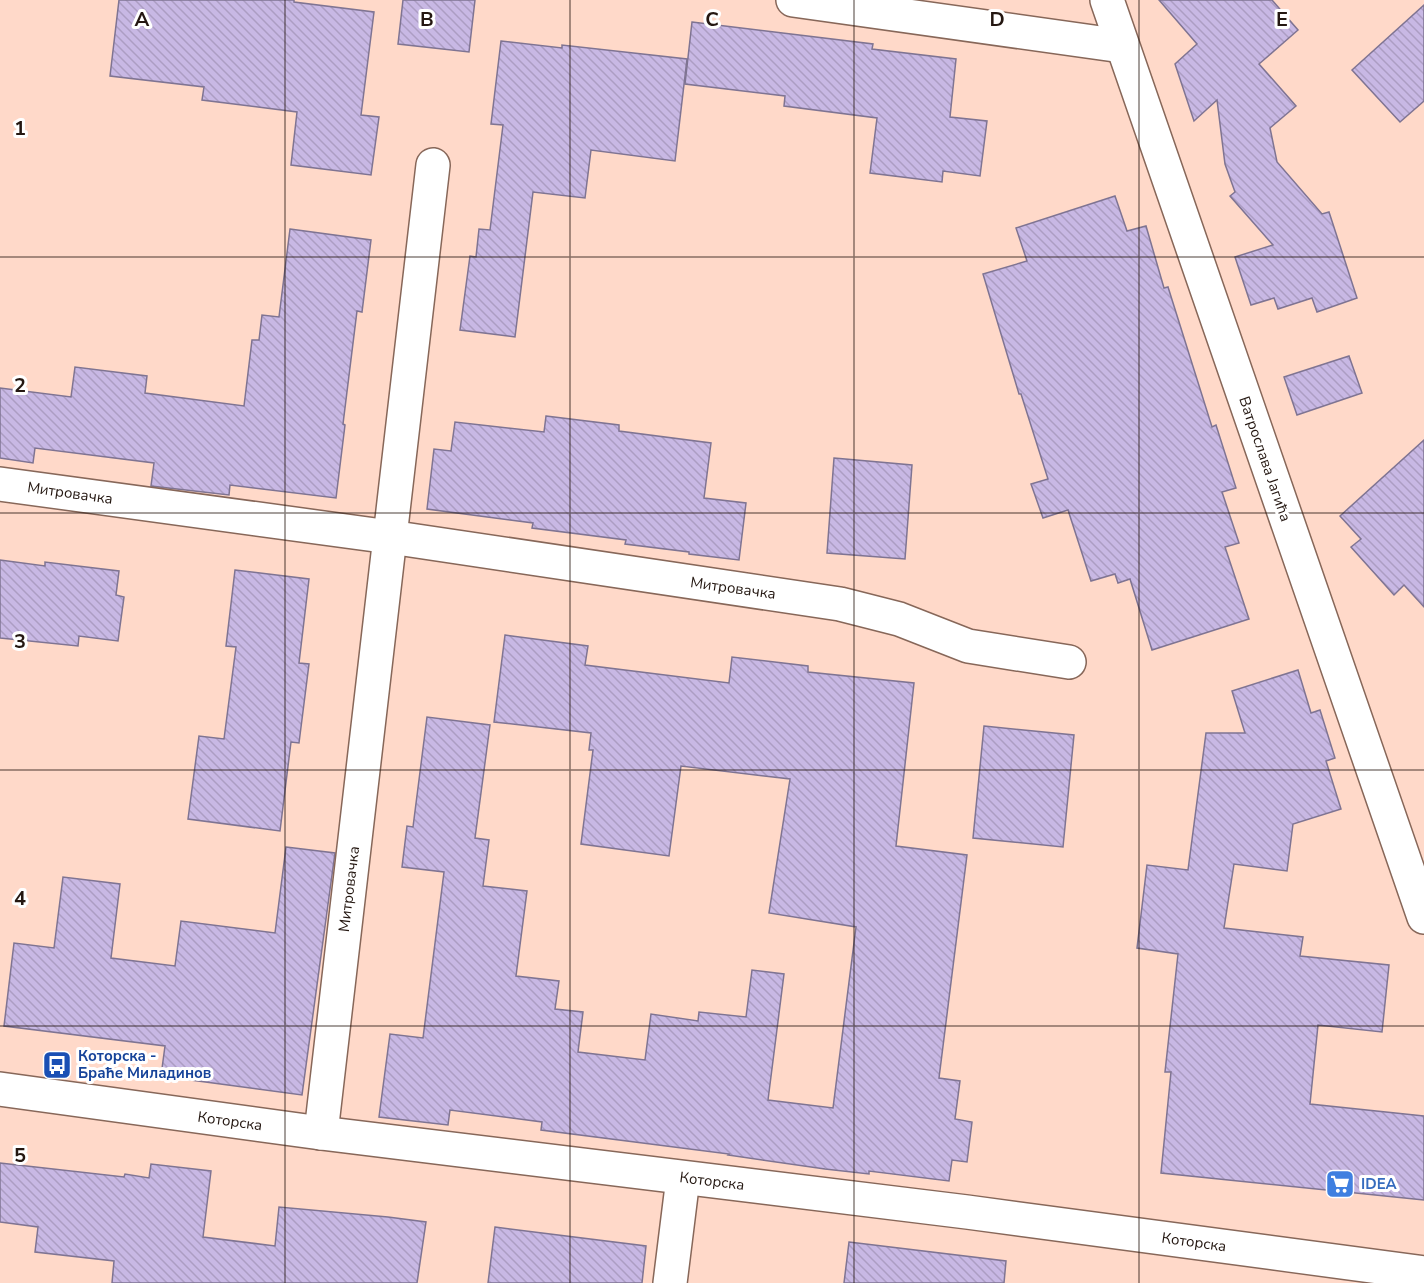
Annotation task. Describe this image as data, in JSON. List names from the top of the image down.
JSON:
{
  "streets": {
    "street": ["Ватрослава Јагића", "Митровачка", "Которска"]
  },
  "crossings": [
    ["Митровачка", "Которска"]
  ],
  "places": {
    "bus stop": ["Которска - Браће Миладинов"],
    "supermarket": ["IDEA"]
  },
  "grid": {
    "columns": [
      "A",
      "B",
      "C",
      "D",
      "E"
    ],
    "rows": [
      "1",
      "2",
      "3",
      "4",
      "5"
    ]
  }
}
